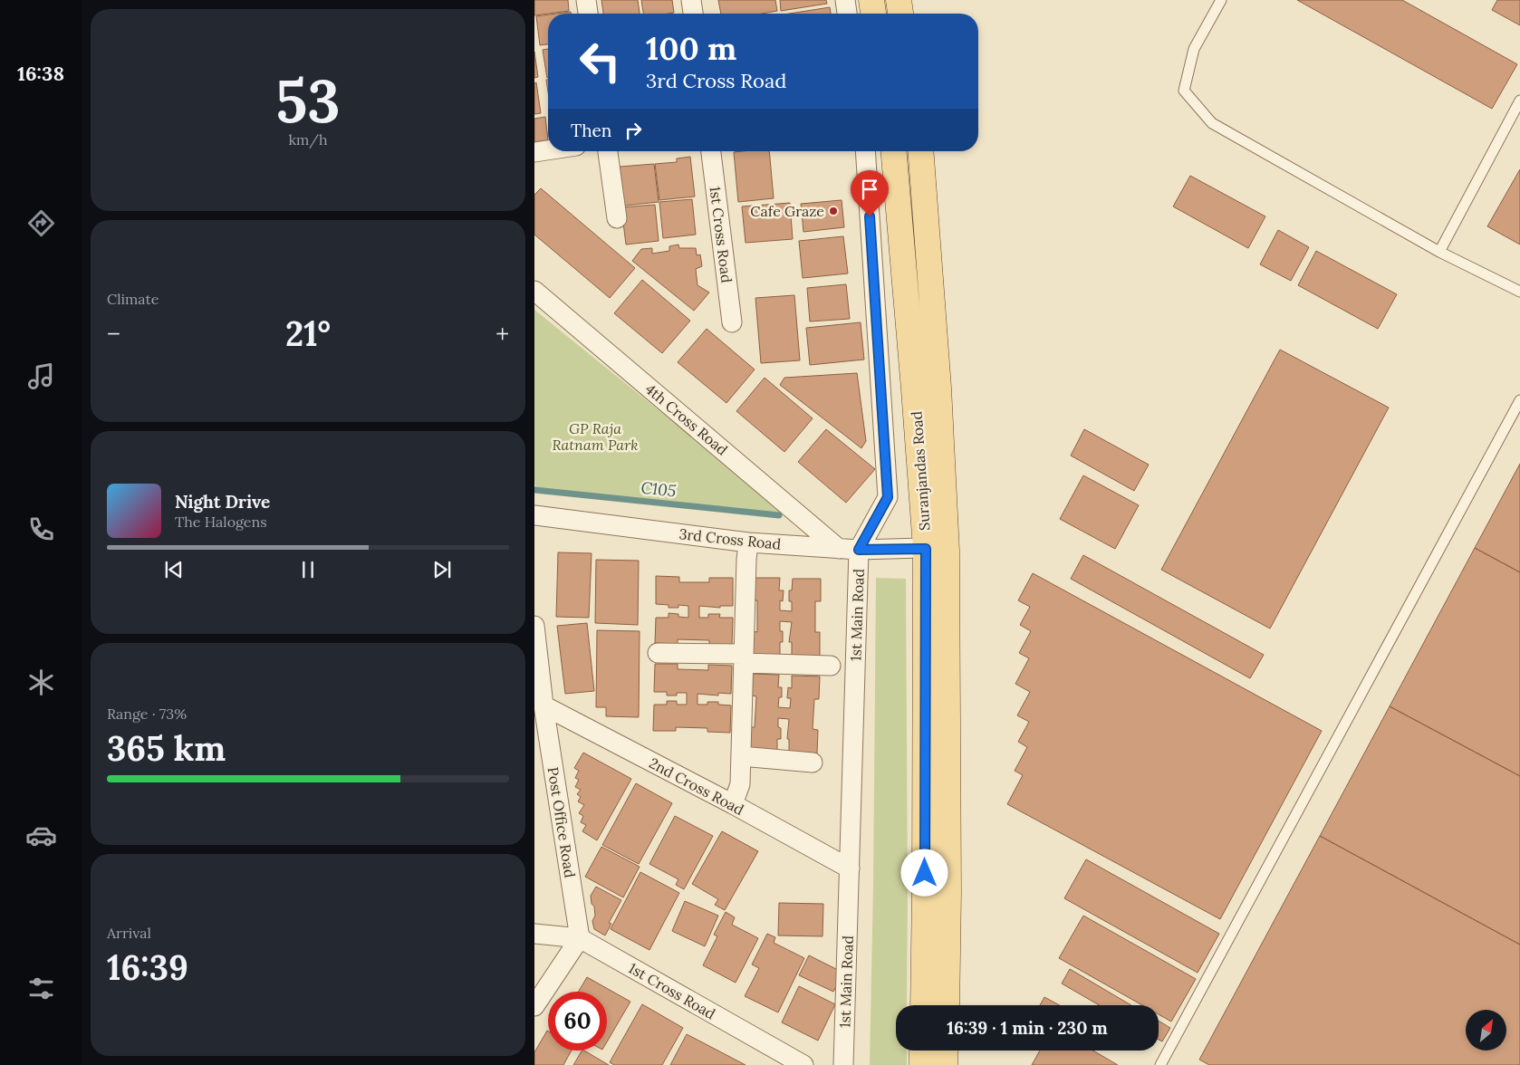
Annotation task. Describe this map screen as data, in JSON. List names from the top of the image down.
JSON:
{
  "streets": {
    "main road": ["Suranjandas Road"],
    "street": [
      "1st Cross Road",
      "4th Cross Road",
      "3rd Cross Road",
      "1st Main Road",
      "2nd Cross Road",
      "Post Office Road"
    ]
  },
  "crossings": [
    ["1st Cross Road", "Post Office Road"],
    ["4th Cross Road", "3rd Cross Road"],
    ["Suranjandas Road", "3rd Cross Road"],
    ["3rd Cross Road", "1st Main Road"],
    ["1st Main Road", "2nd Cross Road"],
    ["2nd Cross Road", "Post Office Road"]
  ],
  "water": ["C105"],
  "parks": ["GP Raja Ratnam Park"],
  "places": ["Cafe Graze"],
  "north": "top right",
  "page": {
    "tabs": "16:38",
    "tile": [
      ["53", "km/h"],
      "Climate",
      ["Range · 73%", "365 km"],
      ["Arrival", "16:39"]
    ],
    "turn": ["100 m", "3rd Cross Road"],
    "then": "Then",
    "heat": ["−", "21°", "+"],
    "song": ["Night Drive", "The Halogens"],
    "limit": "60",
    "trip": "16:39 · 1 min · 230 m"
  }
}
